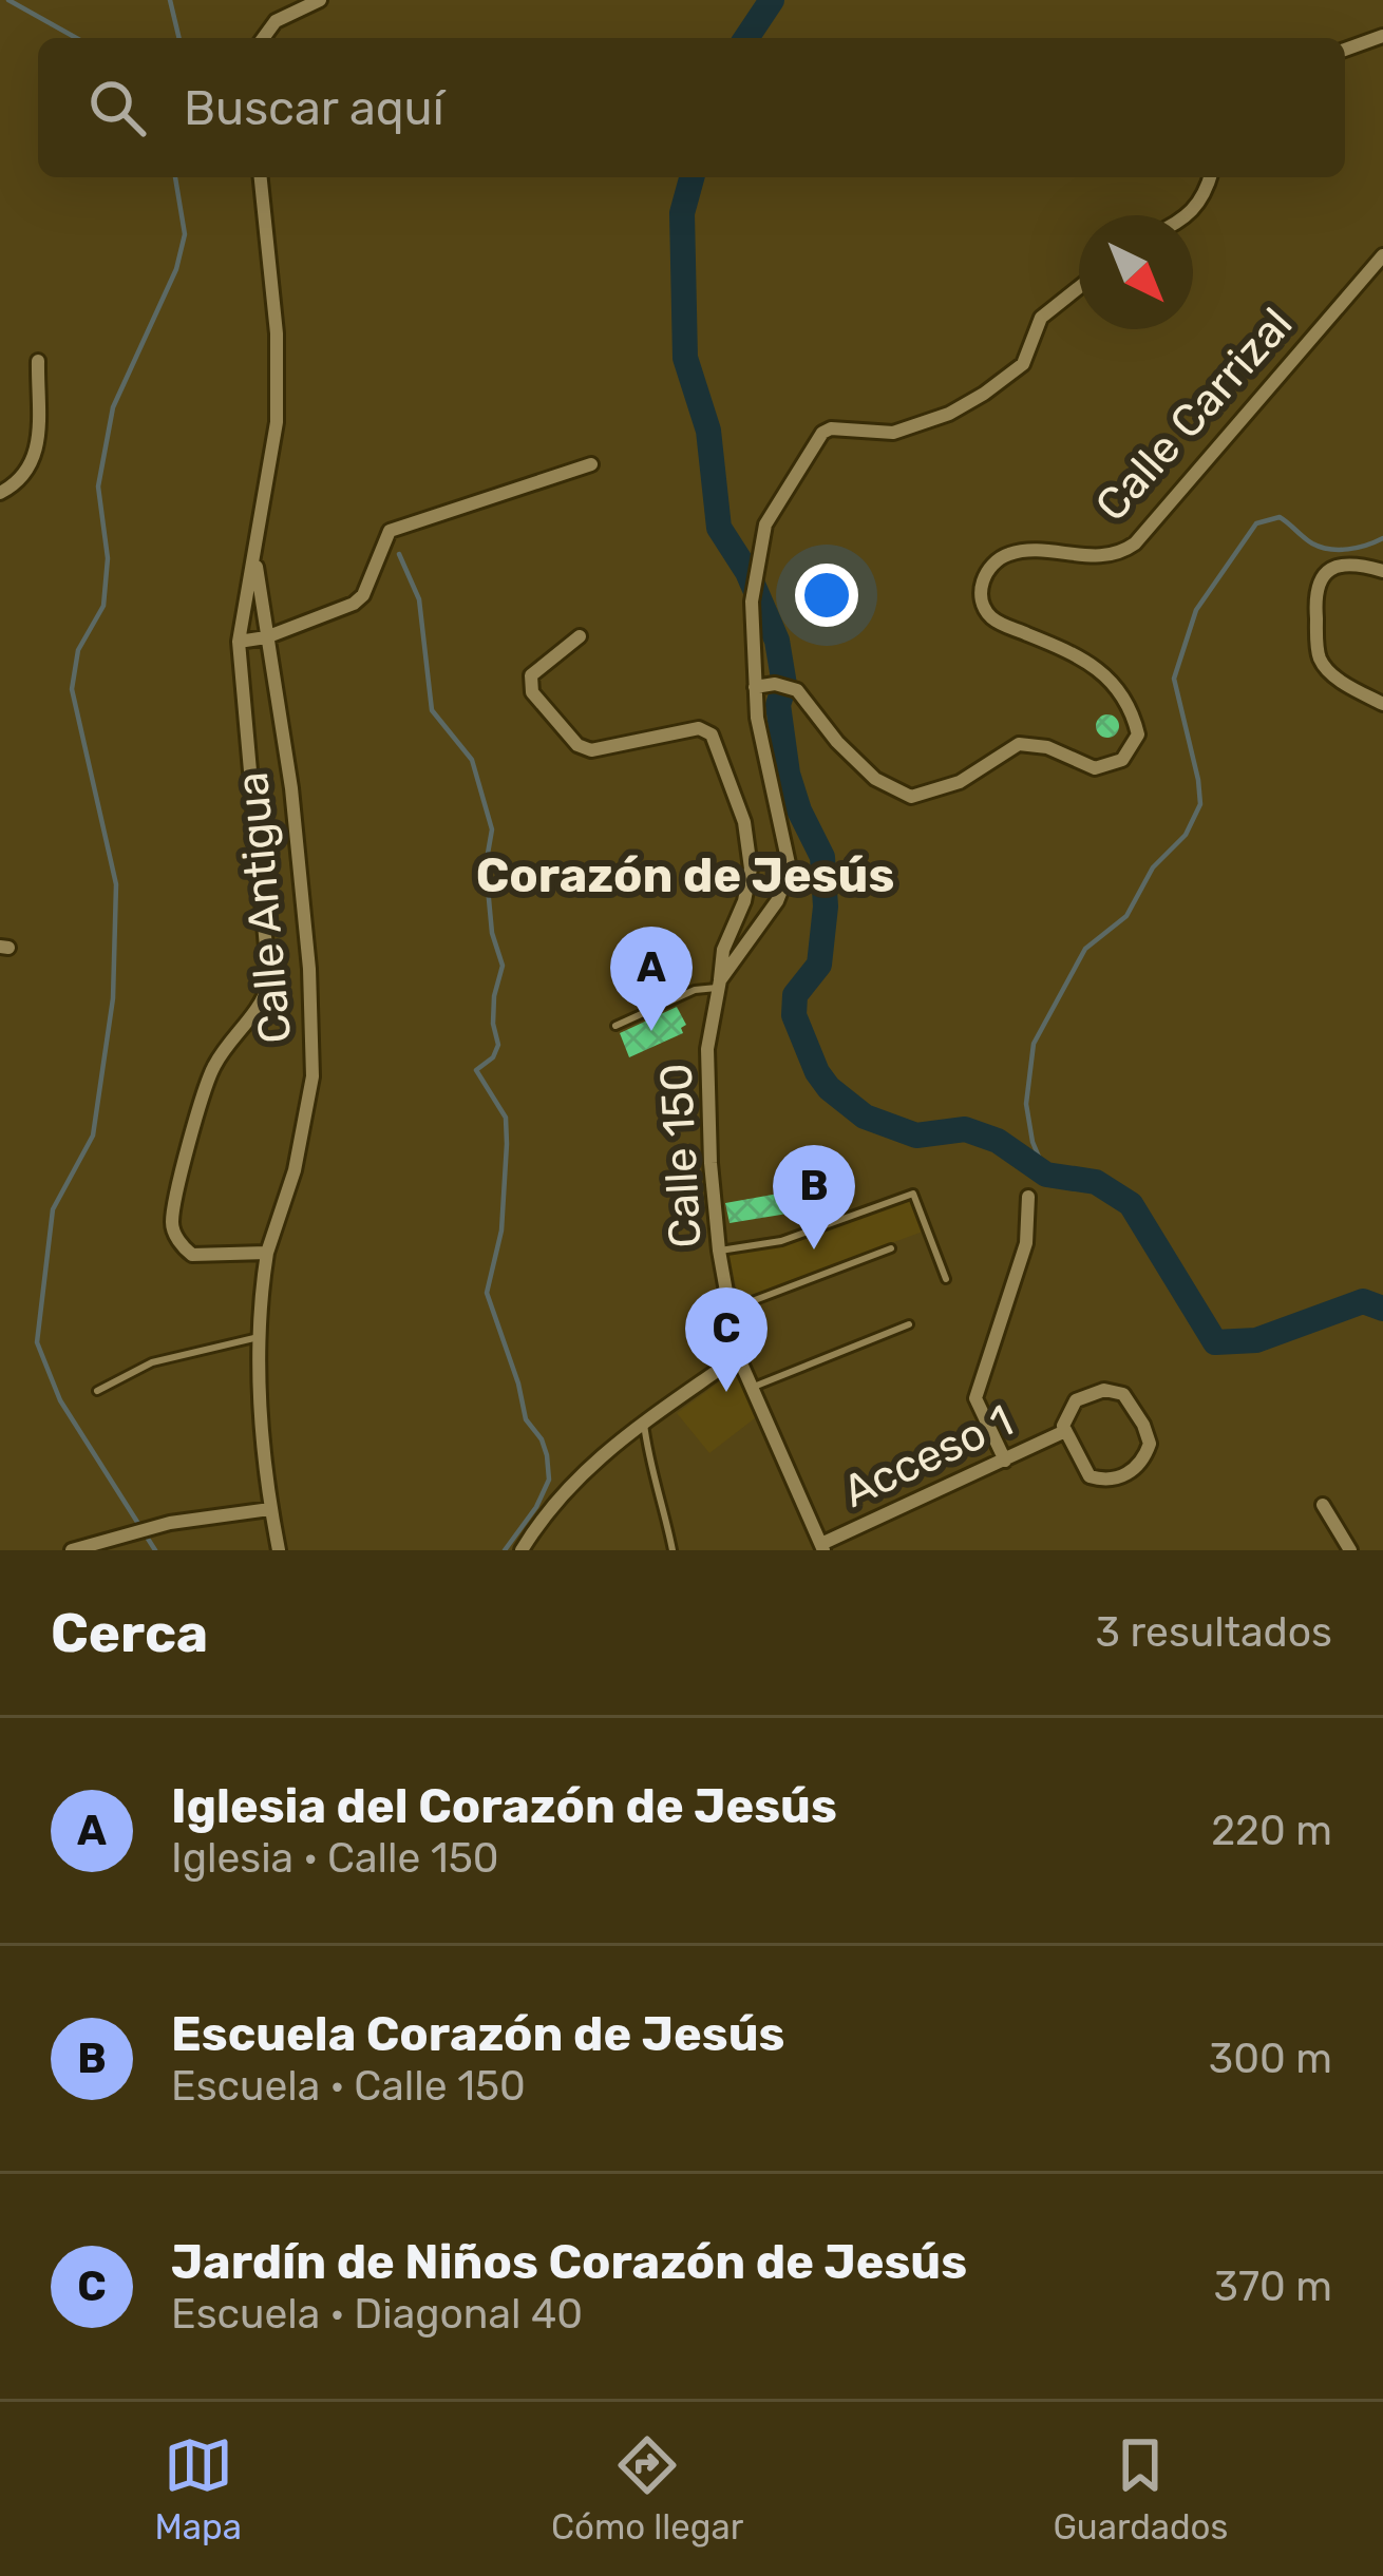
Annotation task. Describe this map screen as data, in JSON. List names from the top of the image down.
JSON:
{
  "streets": {
    "street": [
      "Calle Carrizal",
      "Calle Antigua",
      "Calle 150",
      "Acceso 1"
    ]
  },
  "crossings": [
    ["Calle Carrizal", "Calle 150"],
    ["Calle 150", "Acceso 1"]
  ],
  "districts": ["Corazón de Jesús"],
  "north": "bottom right",
  "page": {
    "search": "Buscar aquí",
    "pins": ["A", "B", "C"],
    "heading": ["Cerca", "3 resultados"],
    "list": [
      {
        "mark": "A",
        "name": "Iglesia del Corazón de Jesús",
        "note": "Iglesia · Calle 150",
        "value": "220 m"
      },
      {
        "mark": "B",
        "name": "Escuela Corazón de Jesús",
        "note": "Escuela · Calle 150",
        "value": "300 m"
      },
      {
        "mark": "C",
        "name": "Jardín de Niños Corazón de Jesús",
        "note": "Escuela · Diagonal 40",
        "value": "370 m"
      }
    ],
    "nav": ["Mapa", "Cómo llegar", "Guardados"]
  }
}
